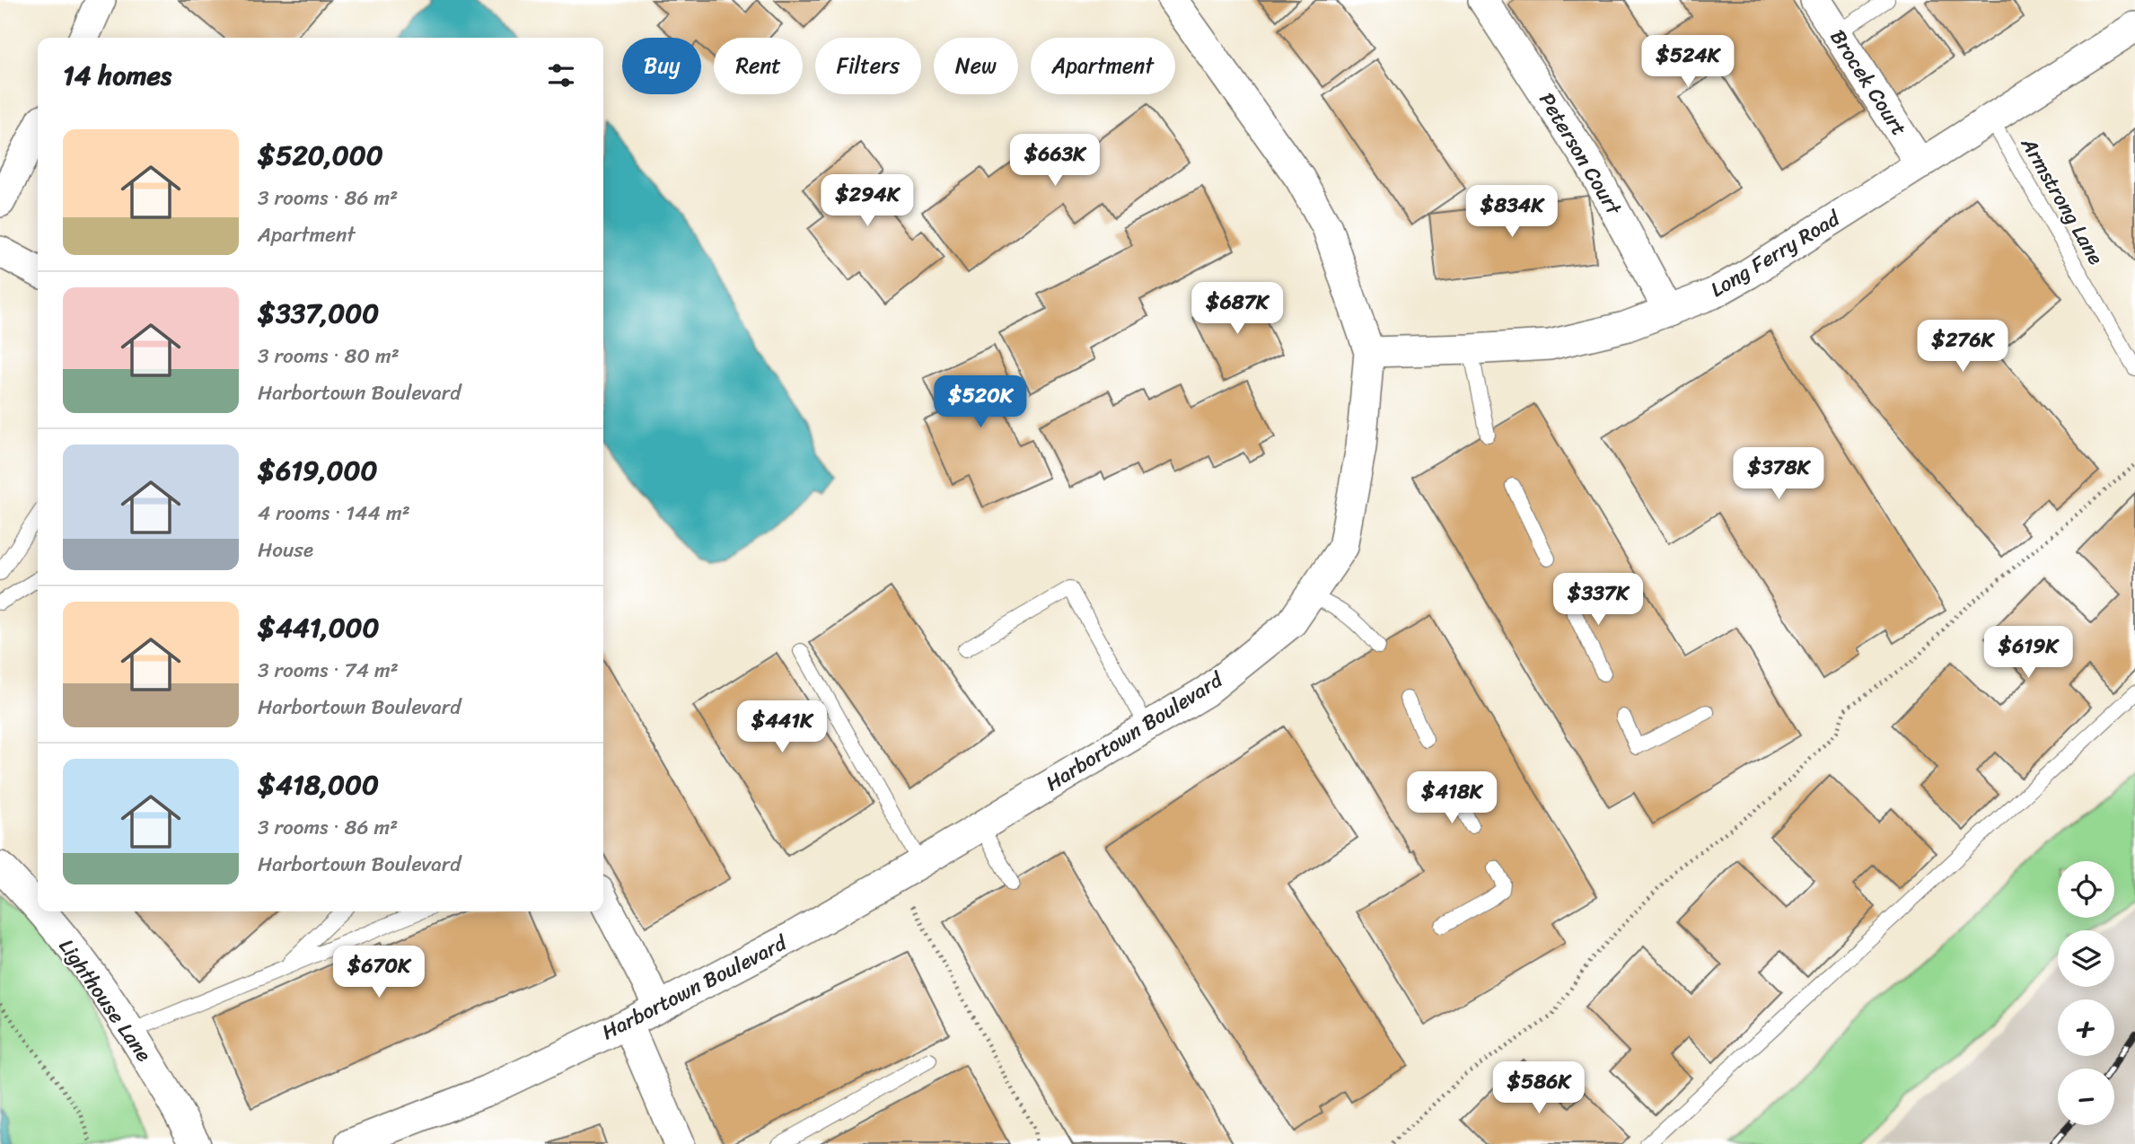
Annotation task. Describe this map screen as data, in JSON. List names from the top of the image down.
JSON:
{
  "streets": {
    "street": [
      "Brocek Court",
      "Peterson Court",
      "Long Ferry Road",
      "Harbortown Boulevard",
      "Lighthouse Lane"
    ],
    "lane": ["Armstrong Lane"]
  },
  "crossings": [
    ["Brocek Court", "Long Ferry Road"],
    ["Peterson Court", "Long Ferry Road"],
    ["Armstrong Lane", "Long Ferry Road"],
    ["Long Ferry Road", "Harbortown Boulevard"]
  ],
  "page": {
    "price": [
      "$524K",
      "$663K",
      "$294K",
      "$834K",
      "$687K",
      "$276K",
      "$520K",
      "$378K",
      "$337K",
      "$619K",
      "$441K",
      "$418K",
      "$670K",
      "$586K"
    ],
    "chip": [
      "Buy",
      "Rent",
      "Filters",
      "New",
      "Apartment"
    ],
    "heading": "14 homes",
    "list": [
      {
        "name": "$520,000",
        "note": "3 rooms · 86 m² · Apartment"
      },
      {
        "name": "$337,000",
        "note": "3 rooms · 80 m² · Harbortown Boulevard"
      },
      {
        "name": "$619,000",
        "note": "4 rooms · 144 m² · House"
      },
      {
        "name": "$441,000",
        "note": "3 rooms · 74 m² · Harbortown Boulevard"
      },
      {
        "name": "$418,000",
        "note": "3 rooms · 86 m² · Harbortown Boulevard"
      }
    ],
    "map_buttons": ["+", "−"]
  }
}
